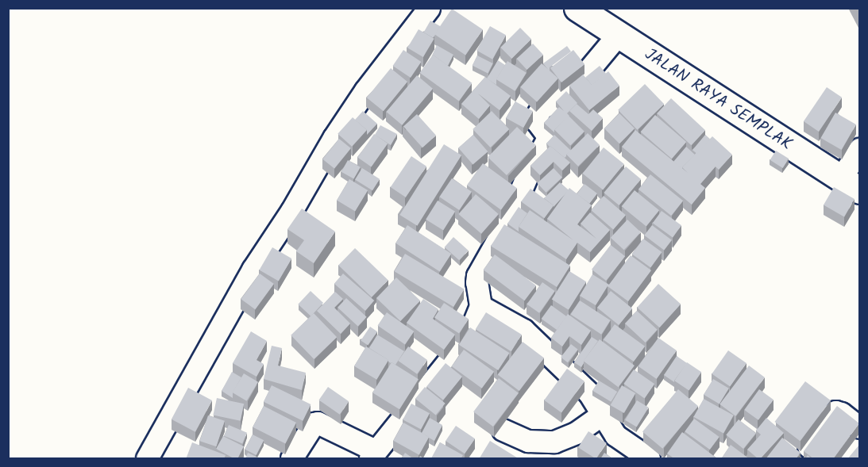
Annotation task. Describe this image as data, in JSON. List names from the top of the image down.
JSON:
{
  "streets": {
    "main road": ["JALAN RAYA SEMPLAK"]
  }
}
